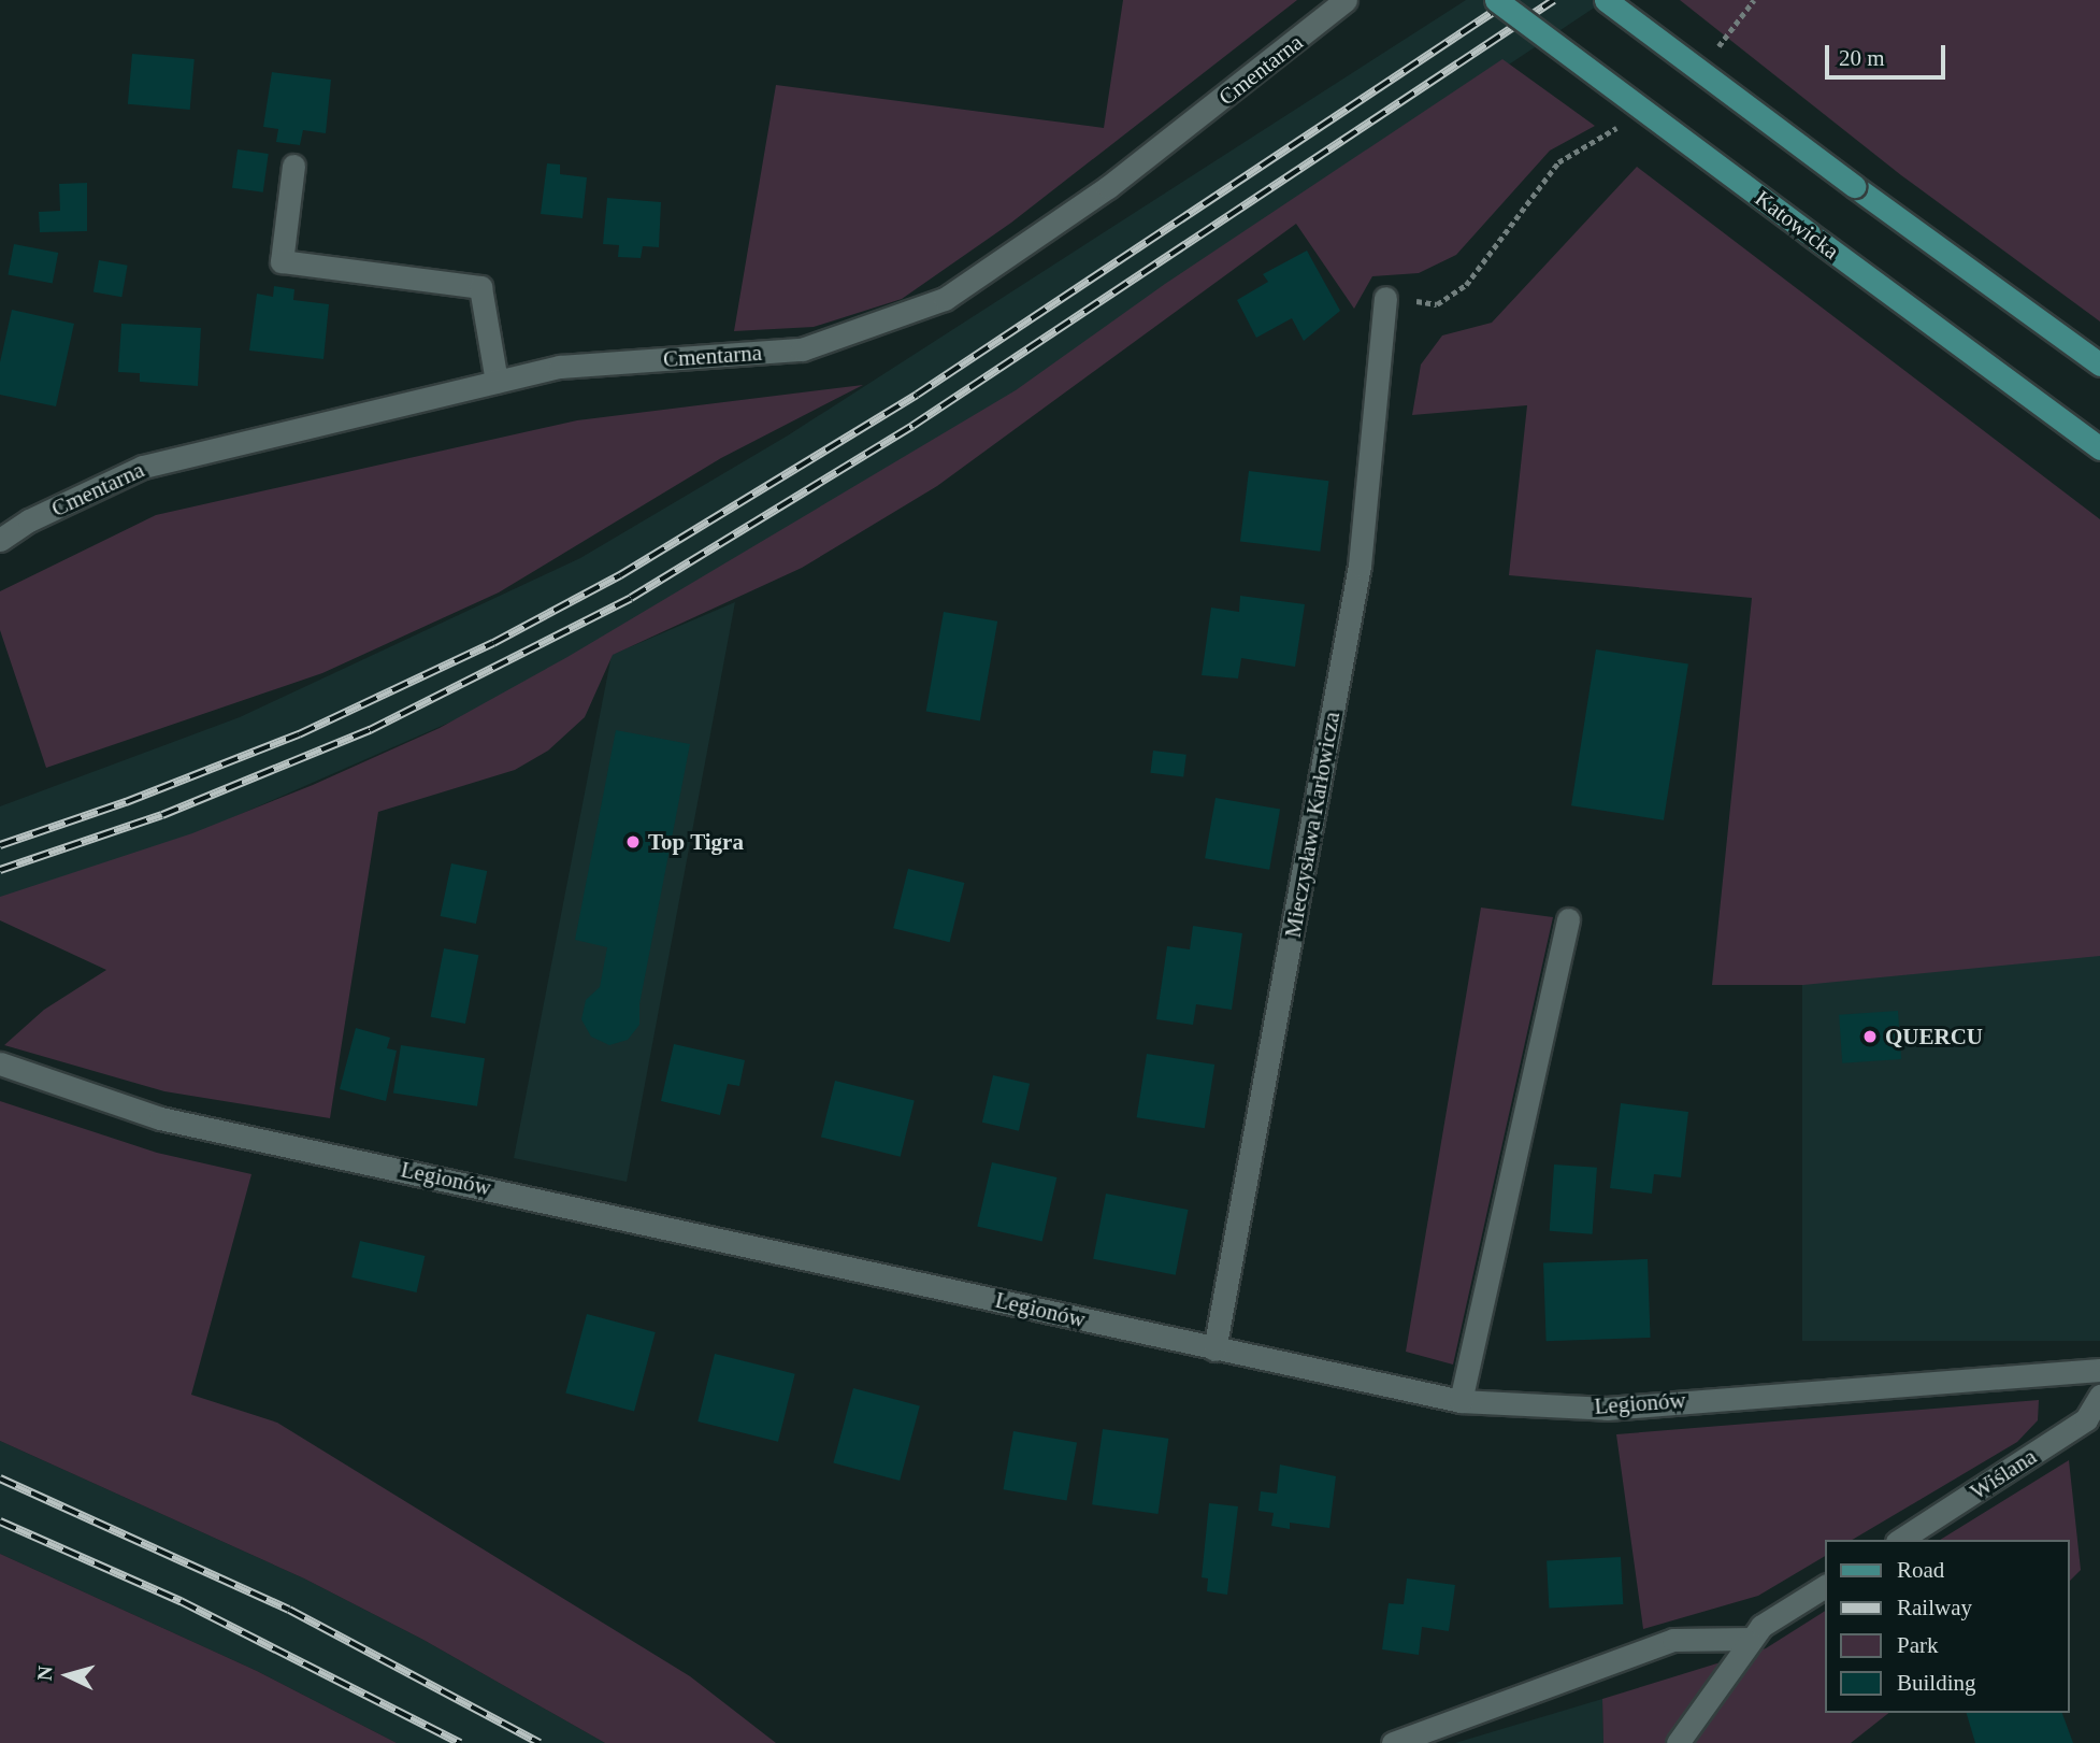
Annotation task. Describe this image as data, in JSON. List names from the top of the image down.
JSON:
{
  "streets": {
    "main road": ["Katowicka"],
    "street": [
      "Cmentarna",
      "Mieczysława Karłowicza",
      "Legionów",
      "Wiślana"
    ]
  },
  "crossings": [
    ["Mieczysława Karłowicza", "Legionów"]
  ],
  "places": ["Top Tigra", "QUERCU"],
  "legend": [
    "Road",
    "Railway",
    "Park",
    "Building"
  ],
  "scale_bar": "20 m",
  "north": "left"
}
